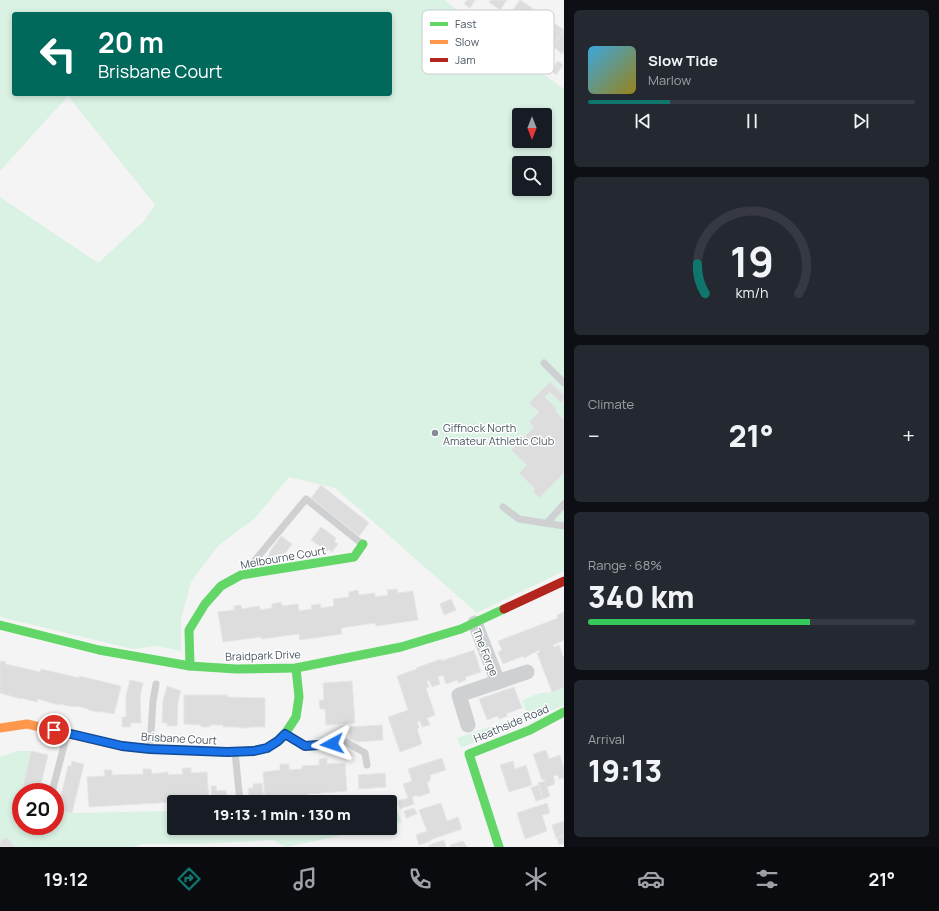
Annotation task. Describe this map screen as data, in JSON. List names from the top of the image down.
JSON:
{
  "streets": {
    "street": [
      "Melbourne Court",
      "The Forge",
      "Braidpark Drive",
      "Heathside Road",
      "Brisbane Court"
    ]
  },
  "crossings": [
    ["Melbourne Court", "Braidpark Drive"],
    ["The Forge", "Braidpark Drive"],
    ["Braidpark Drive", "Brisbane Court"]
  ],
  "places": ["Giffnock North Amateur Athletic Club"],
  "legend": ["Fast", "Slow", "Jam"],
  "north": "bottom",
  "page": {
    "turn": ["20 m", "Brisbane Court"],
    "song": ["Slow Tide", "Marlow"],
    "tile": [
      "Climate",
      ["Range · 68%", "340 km"],
      ["Arrival", "19:13"]
    ],
    "heat": ["−", "21°", "+"],
    "limit": "20",
    "trip": "19:13 · 1 min · 130 m",
    "tabs": ["19:12", "21°"],
    "gauge": ["19", "km/h"]
  }
}
